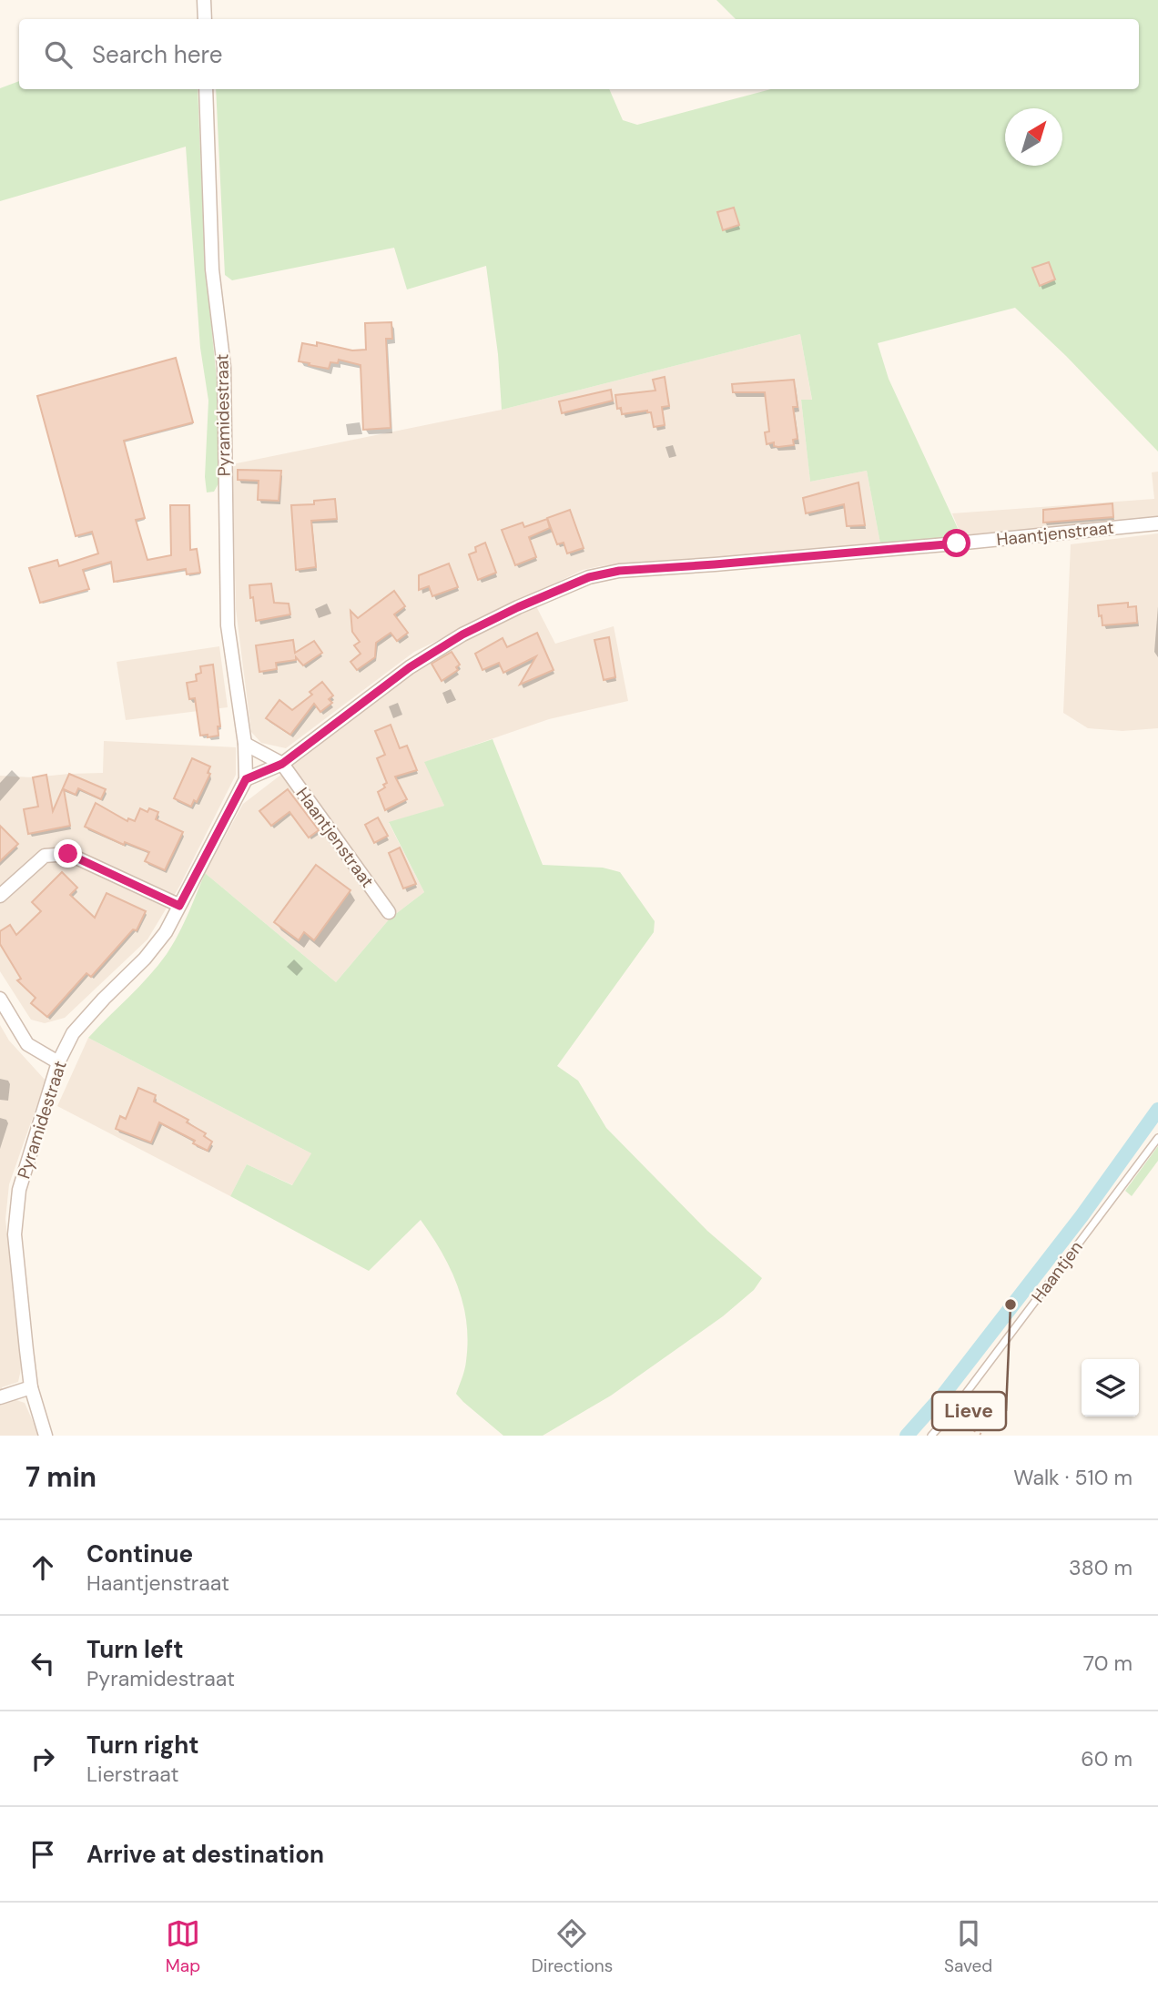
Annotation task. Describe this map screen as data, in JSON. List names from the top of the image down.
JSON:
{
  "streets": {
    "street": ["Pyramidestraat", "Haantjenstraat"],
    "lane": ["Haantjen"]
  },
  "crossings": [
    ["Pyramidestraat", "Haantjenstraat"]
  ],
  "places": ["Lieve"],
  "north": "top right",
  "page": {
    "search": "Search here",
    "heading": ["7 min", "Walk · 510 m"],
    "list": [
      ["Continue", "Haantjenstraat", "380 m"],
      ["Turn left", "Pyramidestraat", "70 m"],
      ["Turn right", "Lierstraat", "60 m"],
      "Arrive at destination"
    ],
    "nav": ["Map", "Directions", "Saved"]
  }
}
